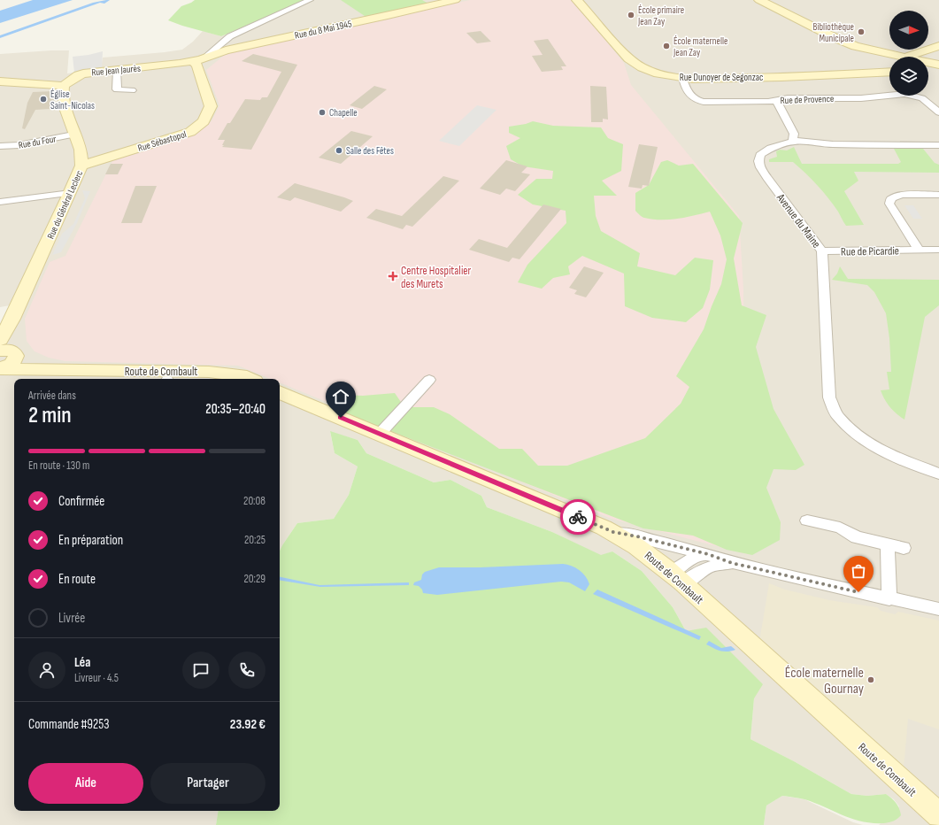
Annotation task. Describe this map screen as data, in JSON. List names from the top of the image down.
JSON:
{
  "streets": {
    "main road": [
      "Rue du 8 Mai 1945",
      "Rue Jean Jaurès",
      "Rue Dunoyer de Segonzac",
      "Rue Sébastopol",
      "Rue du Général Leclerc",
      "Route de Combault"
    ],
    "street": [
      "Rue de Provence",
      "Rue du Four",
      "Avenue du Maine",
      "Rue de Picardie"
    ]
  },
  "crossings": [
    ["Rue du 8 Mai 1945", "Rue Jean Jaurès"],
    ["Rue du 8 Mai 1945", "Rue Sébastopol"],
    ["Rue Jean Jaurès", "Rue Sébastopol"],
    ["Rue Jean Jaurès", "Rue du Général Leclerc"],
    ["Rue Dunoyer de Segonzac", "Rue de Provence"],
    ["Rue Sébastopol", "Rue du Général Leclerc"],
    ["Rue du Four", "Rue du Général Leclerc"],
    ["Rue du Général Leclerc", "Route de Combault"],
    ["Avenue du Maine", "Rue de Picardie"]
  ],
  "places": {
    "other": [
      "École primaire Jean Zay",
      "Bibliothèque Municipale",
      "École maternelle Jean Zay",
      "Église Saint-Nicolas",
      "Chapelle",
      "Salle des Fêtes",
      "École maternelle Gournay"
    ],
    "health": ["Centre Hospitalier des Murets"]
  },
  "north": "right",
  "page": {
    "heading": ["2 min", "Arrivée dans", "20:35–20:40"],
    "panel": [
      "Léa",
      "Livreur · 4.5",
      "Commande #9253",
      "23.92 €"
    ],
    "bar": "En route · 130 m",
    "list": [
      ["Confirmée", "20:08"],
      ["En préparation", "20:25"],
      ["En route", "20:29"],
      "Livrée"
    ],
    "buttons": ["Aide", "Partager"]
  }
}
